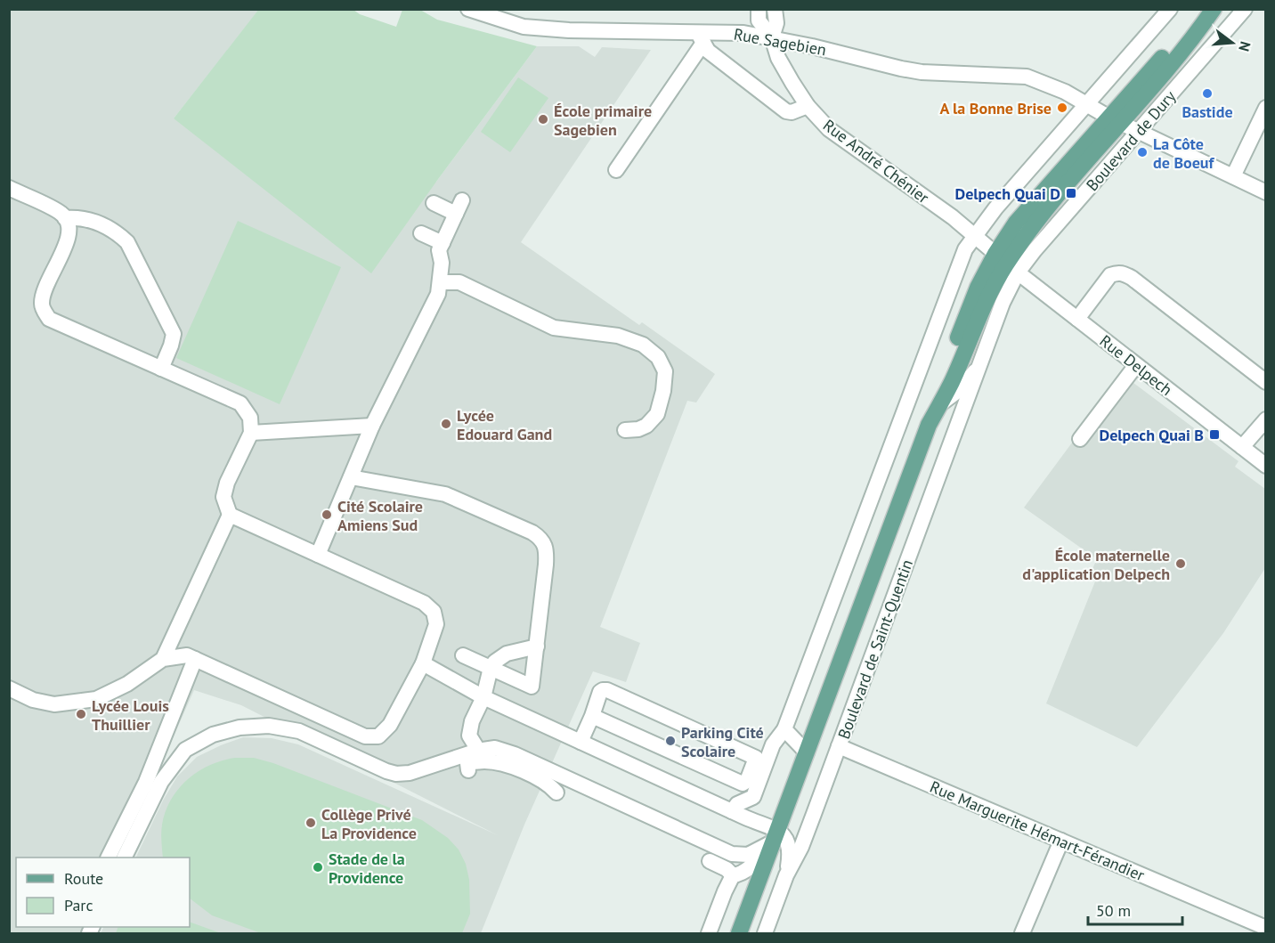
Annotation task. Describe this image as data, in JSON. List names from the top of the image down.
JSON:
{
  "streets": {
    "main road": ["Boulevard de Dury", "Boulevard de Saint-Quentin"],
    "street": [
      "Rue Sagebien",
      "Rue André Chénier",
      "Rue Delpech",
      "Rue Marguerite Hémart-Férandier"
    ]
  },
  "crossings": [
    ["Rue Sagebien", "Boulevard de Dury"],
    ["Rue Sagebien", "Rue André Chénier"],
    ["Boulevard de Dury", "Rue André Chénier"],
    ["Boulevard de Dury", "Rue Delpech"],
    ["Boulevard de Dury", "Boulevard de Saint-Quentin"],
    ["Rue André Chénier", "Rue Delpech"],
    ["Rue André Chénier", "Boulevard de Saint-Quentin"],
    ["Rue Delpech", "Boulevard de Saint-Quentin"],
    ["Boulevard de Saint-Quentin", "Rue Marguerite Hémart-Férandier"]
  ],
  "places": {
    "other": [
      "Bastide",
      "A la Bonne Brise",
      "École primaire Sagebien",
      "La Côte de Boeuf",
      "Lycée Edouard Gand",
      "Cité Scolaire Amiens Sud",
      "École maternelle d'application Delpech",
      "Lycée Louis Thuillier",
      "Parking Cité Scolaire",
      "Collège Privé La Providence",
      "Stade de la Providence"
    ],
    "transit": ["Delpech Quai D", "Delpech Quai B"]
  },
  "legend": ["Route", "Parc"],
  "scale_bar": "50 m",
  "north": "right"
}
